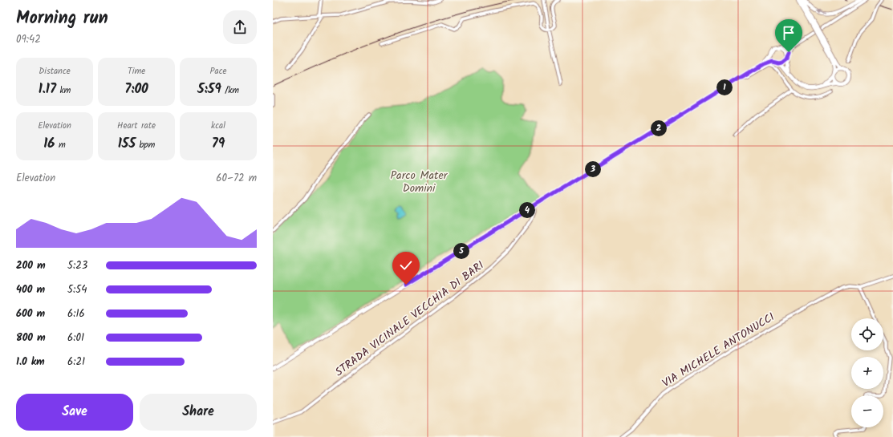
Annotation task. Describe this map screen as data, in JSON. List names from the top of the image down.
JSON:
{
  "streets": {
    "street": ["STRADA VICINALE VECCHIA DI BARI", "VIA MICHELE ANTONUCCI"]
  },
  "parks": ["Parco Mater Domini"],
  "page": {
    "heading": ["Morning run", "09:42"],
    "stats": [
      ["Distance", "1.17 km"],
      ["Time", "7:00"],
      ["Pace", "5:59 /km"],
      ["Elevation", "16 m"],
      ["Heart rate", "155 bpm"],
      ["kcal", "79"]
    ],
    "pins": [
      "1",
      "2",
      "3",
      "4",
      "5"
    ],
    "chart": ["Elevation", "60–72 m"],
    "list": [
      {
        "name": "200 m",
        "note": "5:23"
      },
      {
        "name": "400 m",
        "note": "5:54"
      },
      {
        "name": "600 m",
        "note": "6:16"
      },
      {
        "name": "800 m",
        "note": "6:01"
      },
      {
        "name": "1.0 km",
        "note": "6:21"
      }
    ],
    "map_buttons": ["+", "−"],
    "buttons": ["Save", "Share"]
  }
}
